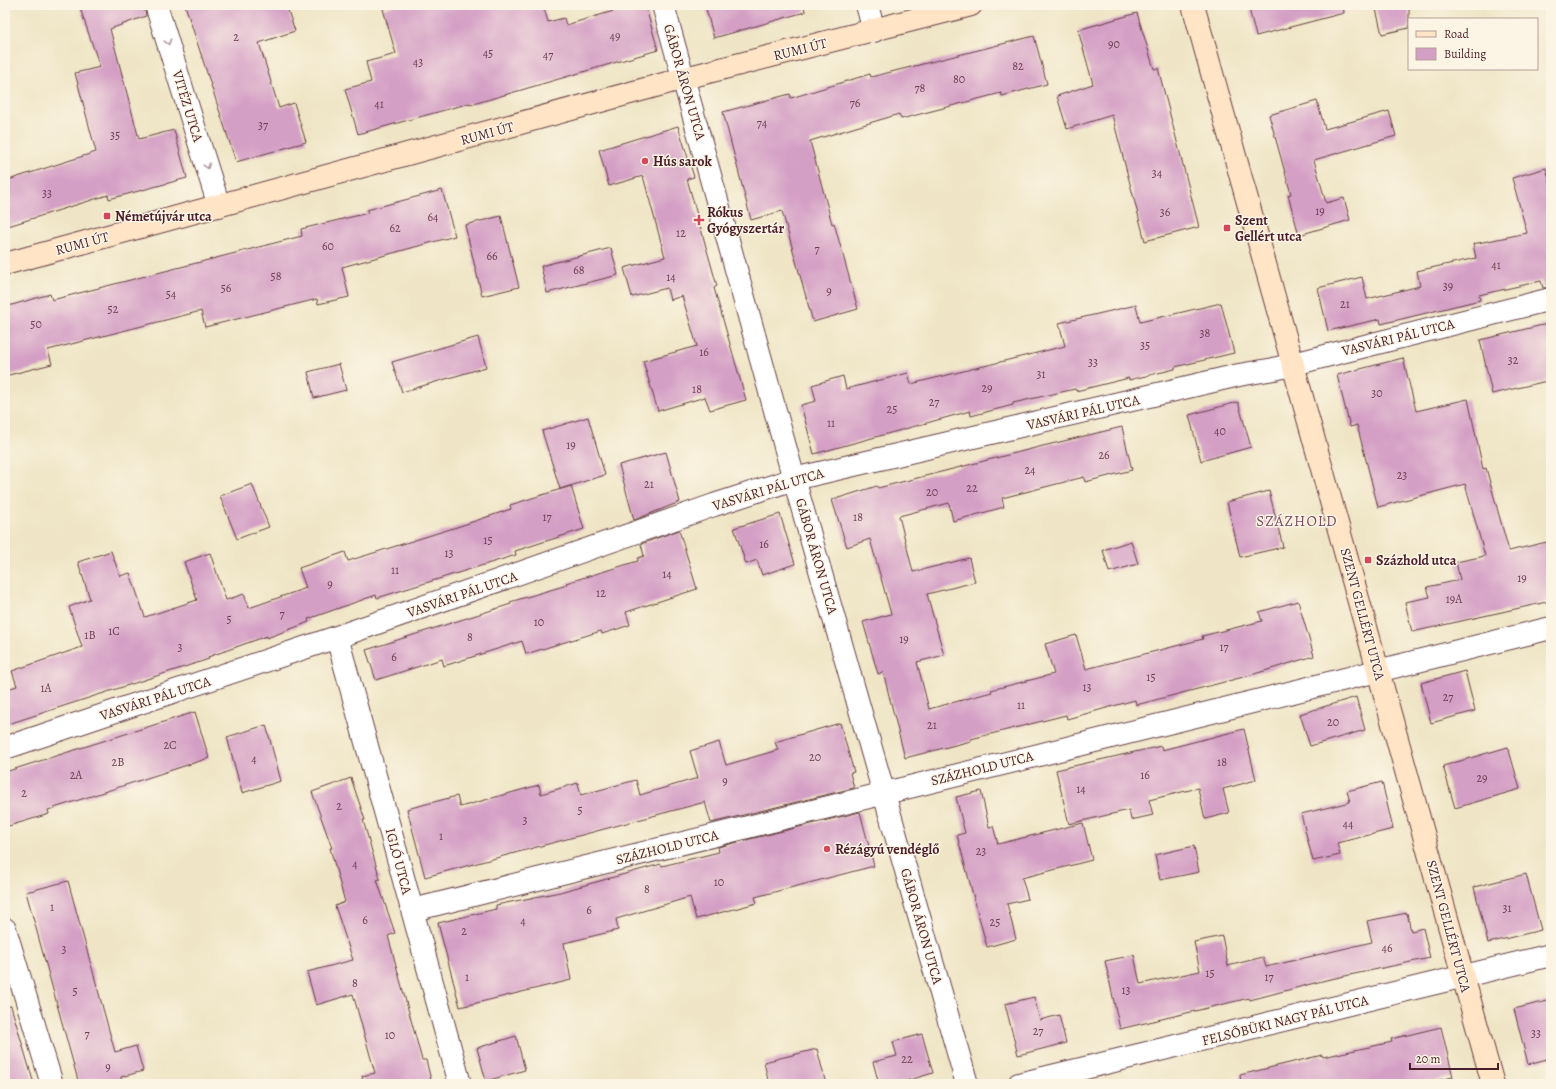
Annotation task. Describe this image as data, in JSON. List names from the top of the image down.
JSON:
{
  "streets": {
    "street": [
      "RUMI ÚT",
      "GÁBOR ÁRON UTCA",
      "VITÉZ UTCA",
      "VASVÁRI PÁL UTCA",
      "SZENT GELLÉRT UTCA",
      "SZÁZHOLD UTCA",
      "IGLÓ UTCA",
      "FELSŐBÜKI NAGY PÁL UTCA"
    ]
  },
  "crossings": [
    ["RUMI ÚT", "GÁBOR ÁRON UTCA"],
    ["RUMI ÚT", "VITÉZ UTCA"],
    ["GÁBOR ÁRON UTCA", "VASVÁRI PÁL UTCA"],
    ["GÁBOR ÁRON UTCA", "SZÁZHOLD UTCA"],
    ["VASVÁRI PÁL UTCA", "SZENT GELLÉRT UTCA"],
    ["VASVÁRI PÁL UTCA", "IGLÓ UTCA"],
    ["SZENT GELLÉRT UTCA", "SZÁZHOLD UTCA"],
    ["SZENT GELLÉRT UTCA", "FELSŐBÜKI NAGY PÁL UTCA"],
    ["SZÁZHOLD UTCA", "IGLÓ UTCA"]
  ],
  "one_way": ["VITÉZ UTCA"],
  "districts": ["SZÁZHOLD"],
  "places": {
    "other": ["Hús sarok", "Rézágyú vendéglő"],
    "transit": ["Németújvár utca", "Szent Gellért utca", "Százhold utca"],
    "health": ["Rókus Gyógyszertár"]
  },
  "house_numbers": [
    "49",
    "2",
    "90",
    "45",
    "47",
    "43",
    "82",
    "80",
    "78",
    "76",
    "41",
    "74",
    "37",
    "35",
    "34",
    "33",
    "19",
    "36",
    "64",
    "62",
    "12",
    "60",
    "7",
    "66",
    "41",
    "68",
    "58",
    "14",
    "39",
    "56",
    "9",
    "54",
    "21",
    "52",
    "50",
    "38",
    "35",
    "16",
    "32",
    "33",
    "31",
    "29",
    "18",
    "30",
    "27",
    "25",
    "11",
    "40",
    "19",
    "26",
    "24",
    "23",
    "21",
    "22",
    "20",
    "17",
    "18",
    "15",
    "16",
    "13",
    "11",
    "14",
    "19",
    "9",
    "12",
    "19A",
    "7",
    "5",
    "10",
    "1C",
    "1B",
    "8",
    "19",
    "3",
    "17",
    "6",
    "15",
    "13",
    "1A",
    "27",
    "11",
    "20",
    "21",
    "2C",
    "20",
    "4",
    "2B",
    "18",
    "2A",
    "16",
    "29",
    "9",
    "14",
    "2",
    "2",
    "5",
    "3",
    "44",
    "1",
    "23",
    "4",
    "10",
    "8",
    "1",
    "31",
    "6",
    "6",
    "4",
    "25",
    "2",
    "46",
    "3",
    "15",
    "1",
    "17",
    "8",
    "13",
    "5",
    "27",
    "33",
    "7",
    "10",
    "22",
    "9"
  ],
  "legend": ["Road", "Building"],
  "scale_bar": "20 m"
}
